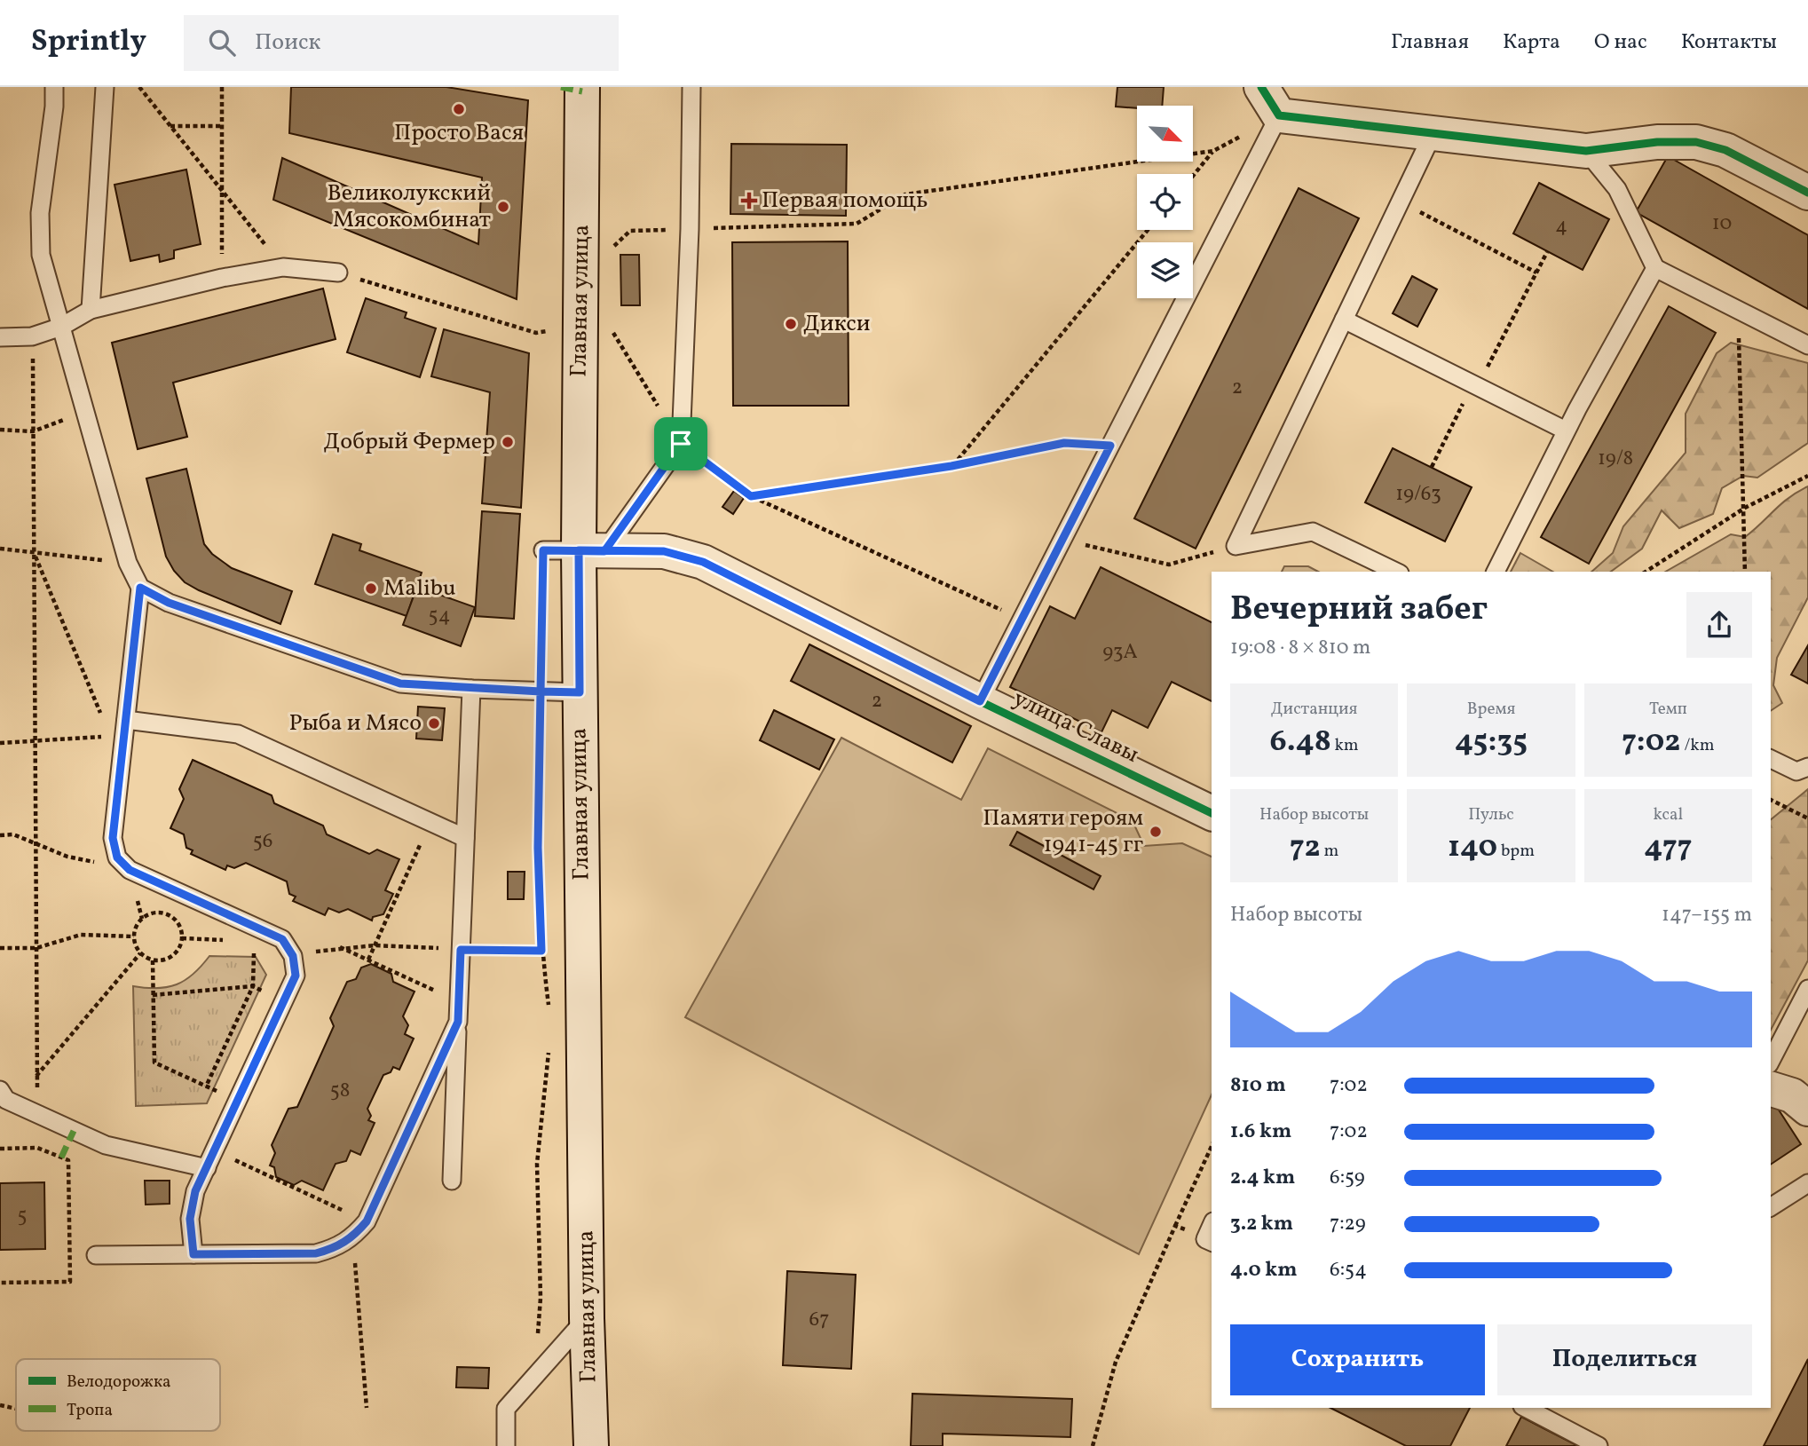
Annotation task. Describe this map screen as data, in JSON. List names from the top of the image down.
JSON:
{
  "streets": {
    "main road": ["Главная улица", "улица Славы"]
  },
  "crossings": [
    ["Главная улица", "улица Славы"]
  ],
  "places": {
    "other": [
      "Просто Вася",
      "Великолукский Мясокомбинат",
      "Дикси",
      "Добрый Фермер",
      "Malibu",
      "Рыба и Мясо",
      "Памяти героям 1941-45 гг"
    ],
    "health": ["Первая помощь"]
  },
  "house_numbers": [
    "10",
    "4",
    "2",
    "19/8",
    "19/63",
    "54",
    "93А",
    "2",
    "56",
    "58",
    "5",
    "67"
  ],
  "legend": ["Велодорожка", "Тропа"],
  "north": "bottom right",
  "page": {
    "header": "Sprintly",
    "search": "Поиск",
    "nav": [
      "Главная",
      "Карта",
      "О нас",
      "Контакты"
    ],
    "heading": ["Вечерний забег", "19:08 · 8 × 810 m"],
    "stats": [
      ["Дистанция", "6.48 km"],
      ["Время", "45:35"],
      ["Темп", "7:02 /km"],
      ["Набор высоты", "72 m"],
      ["Пульс", "140 bpm"],
      ["kcal", "477"]
    ],
    "chart": ["Набор высоты", "147–155 m"],
    "list": [
      {
        "name": "810 m",
        "note": "7:02"
      },
      {
        "name": "1.6 km",
        "note": "7:02"
      },
      {
        "name": "2.4 km",
        "note": "6:59"
      },
      {
        "name": "3.2 km",
        "note": "7:29"
      },
      {
        "name": "4.0 km",
        "note": "6:54"
      }
    ],
    "buttons": ["Сохранить", "Поделиться"]
  }
}
